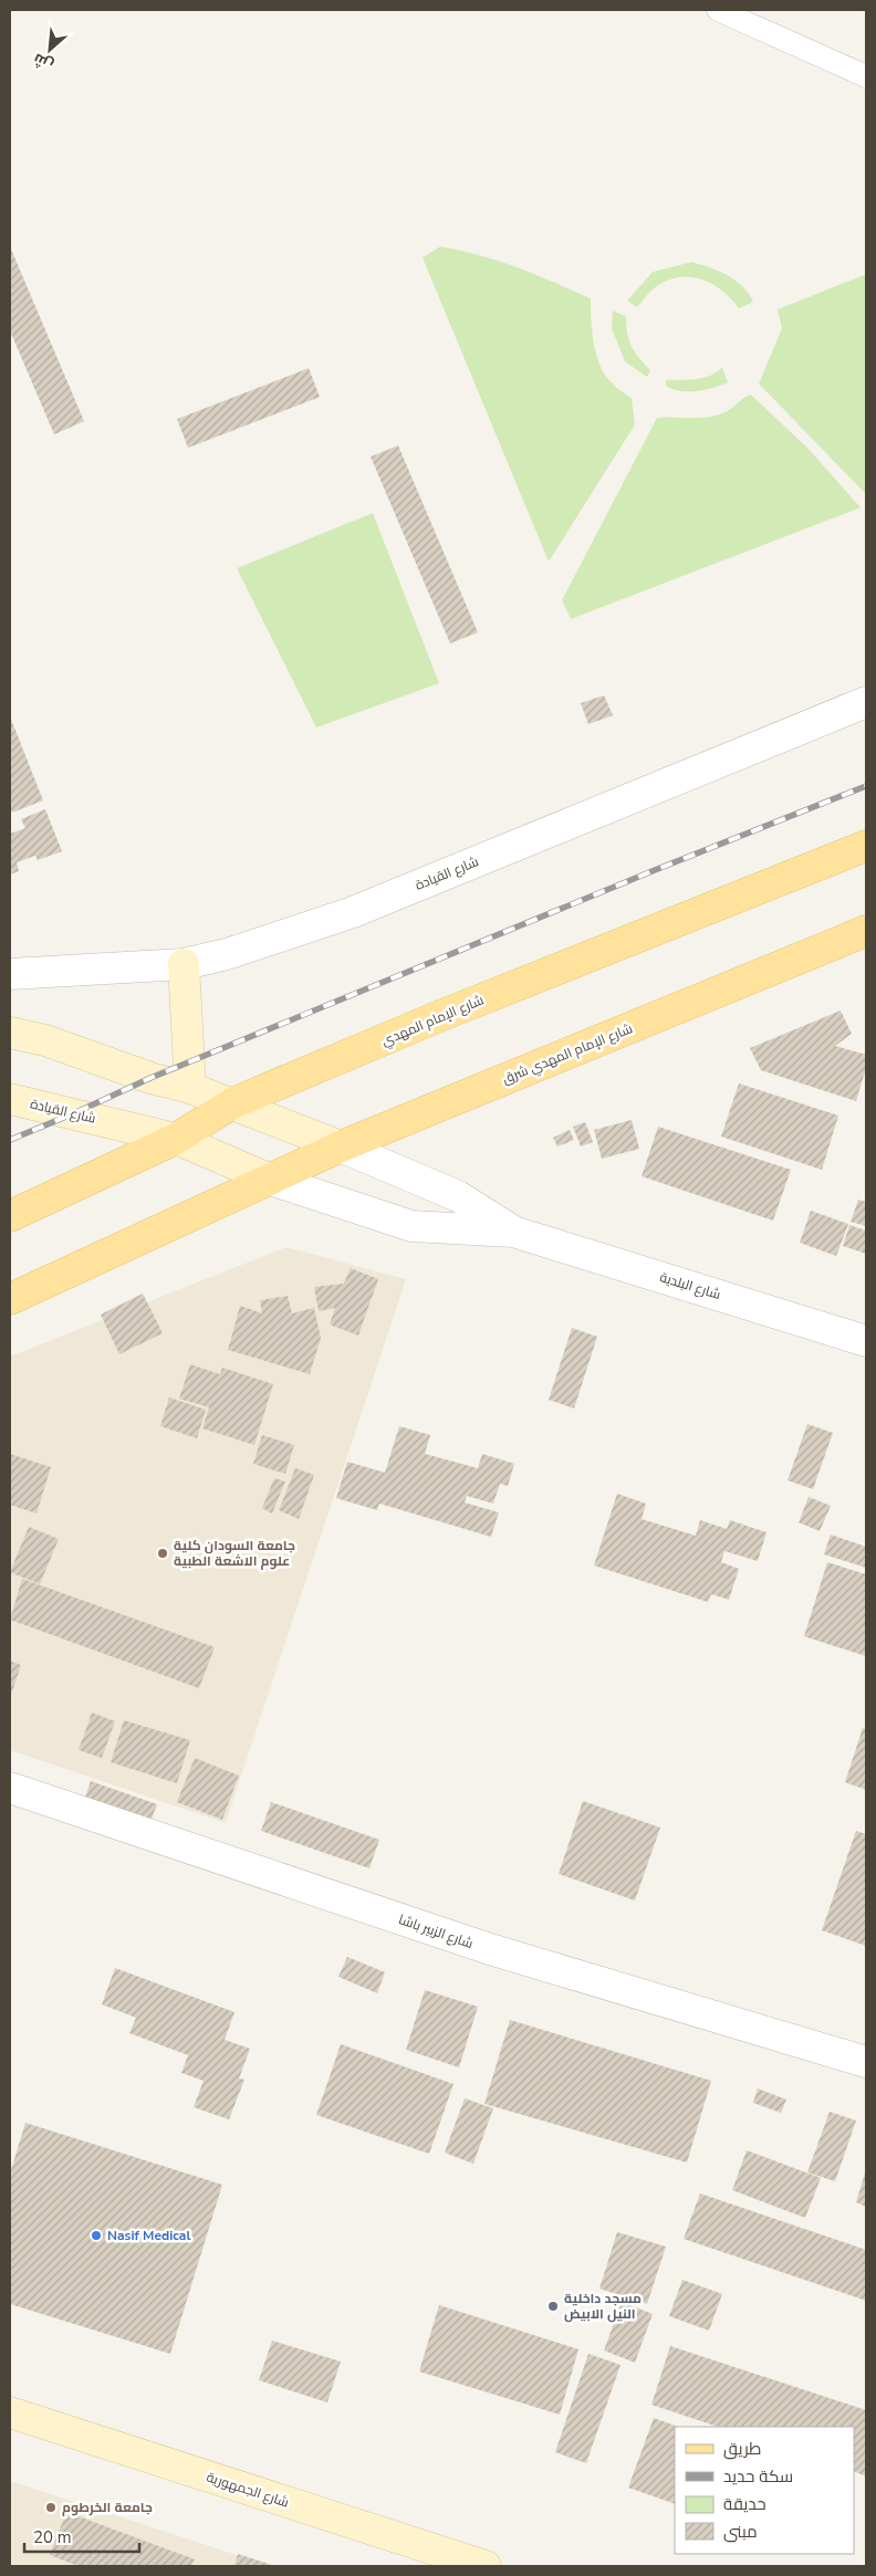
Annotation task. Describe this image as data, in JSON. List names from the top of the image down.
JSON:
{
  "streets": {
    "main road": [
      "شارع القيادة",
      "شارع الإمام المهدي",
      "شارع الإمام المهدي شرق",
      "شارع الجمهورية"
    ],
    "street": ["شارع البلدية", "شارع الزبير باشا"]
  },
  "crossings": [
    ["شارع القيادة", "شارع الإمام المهدي"],
    ["شارع القيادة", "شارع الإمام المهدي شرق"]
  ],
  "places": [
    "جامعة السودان كلية علوم الاشعة الطبية",
    "Nasif Medical",
    "مسجد داخلية النيل الابيض",
    "جامعة الخرطوم"
  ],
  "legend": [
    "طريق",
    "سكة حديد",
    "حديقة",
    "مبنى"
  ],
  "scale_bar": "20 m",
  "north": "bottom left"
}
